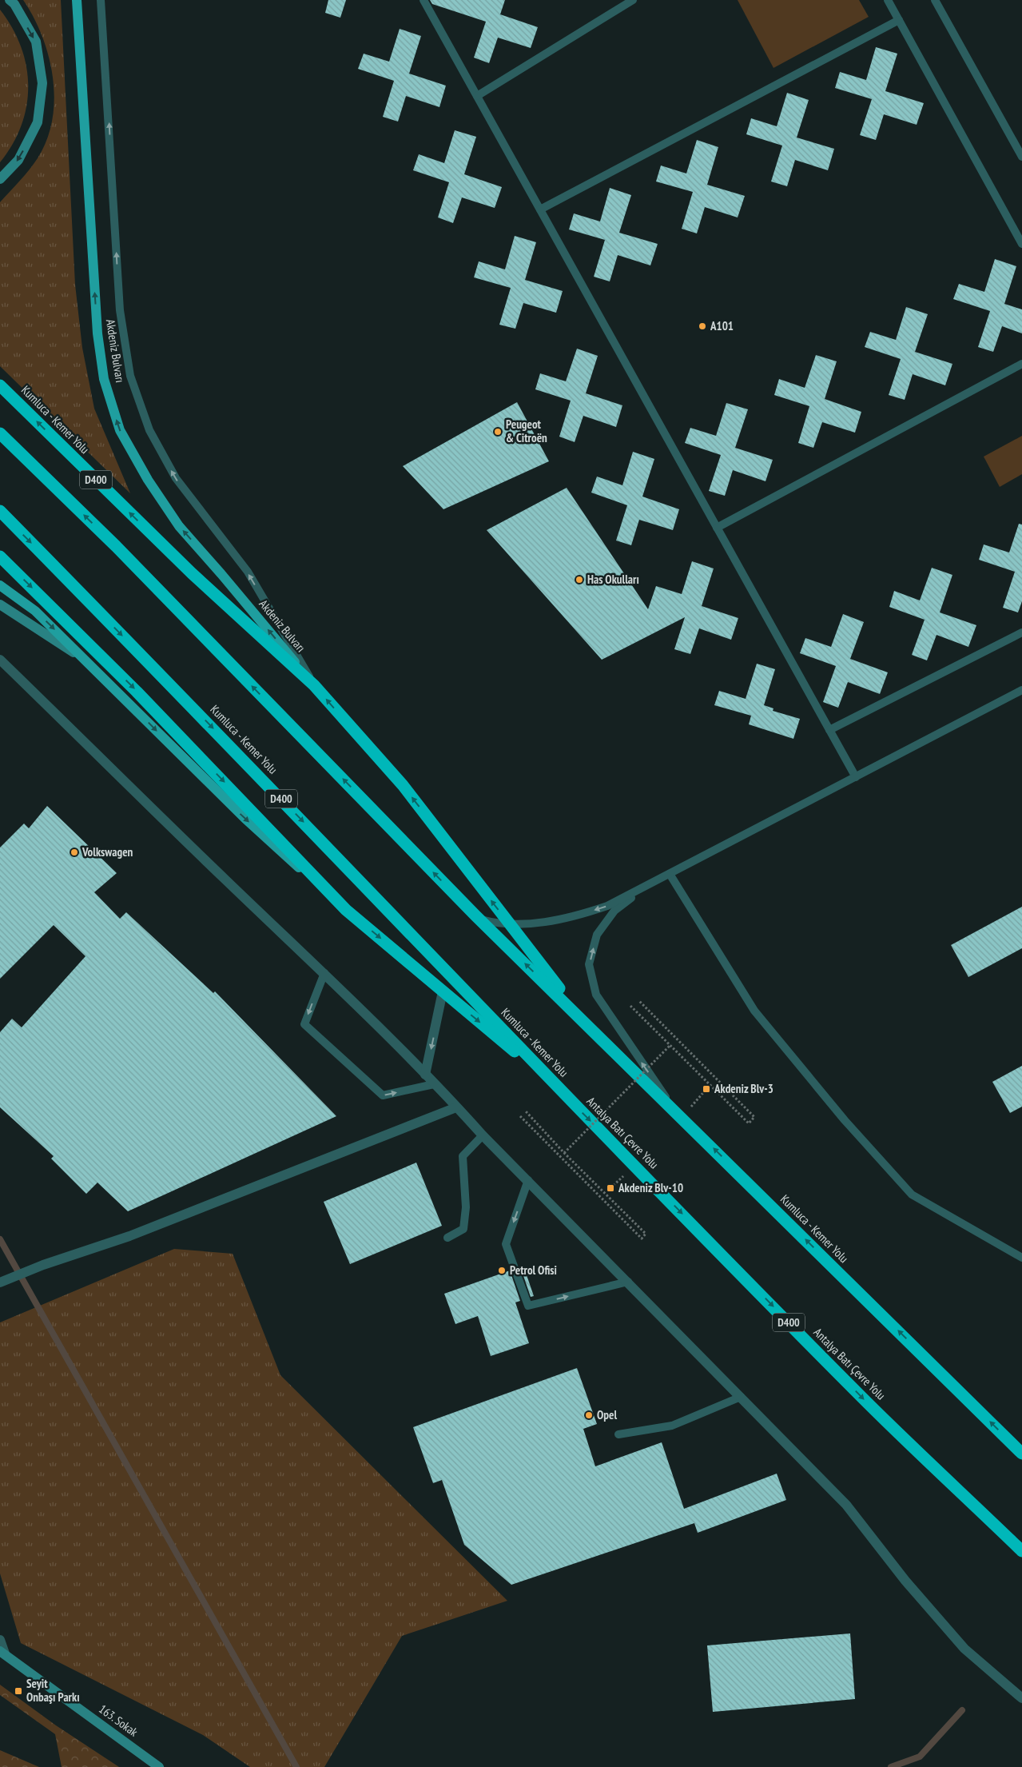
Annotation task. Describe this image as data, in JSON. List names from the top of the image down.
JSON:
{
  "streets": {
    "highway": ["Kumluca - Kemer Yolu", "D400", "Antalya Batı Çevre Yolu"],
    "main road": ["Akdeniz Bulvarı"],
    "street": ["163. Sokak"]
  },
  "crossings": [
    ["Akdeniz Bulvarı", "Kumluca - Kemer Yolu"],
    ["Kumluca - Kemer Yolu", "Antalya Batı Çevre Yolu"]
  ],
  "one_way": ["Akdeniz Bulvarı", "Antalya Batı Çevre Yolu"],
  "places": {
    "other": [
      "A101",
      "Peugeot & Citroën",
      "Has Okulları",
      "Volkswagen",
      "Petrol Ofisi",
      "Opel"
    ],
    "transit": ["Akdeniz Blv-3", "Akdeniz Blv-10", "Seyit Onbaşı Parkı"]
  }
}
